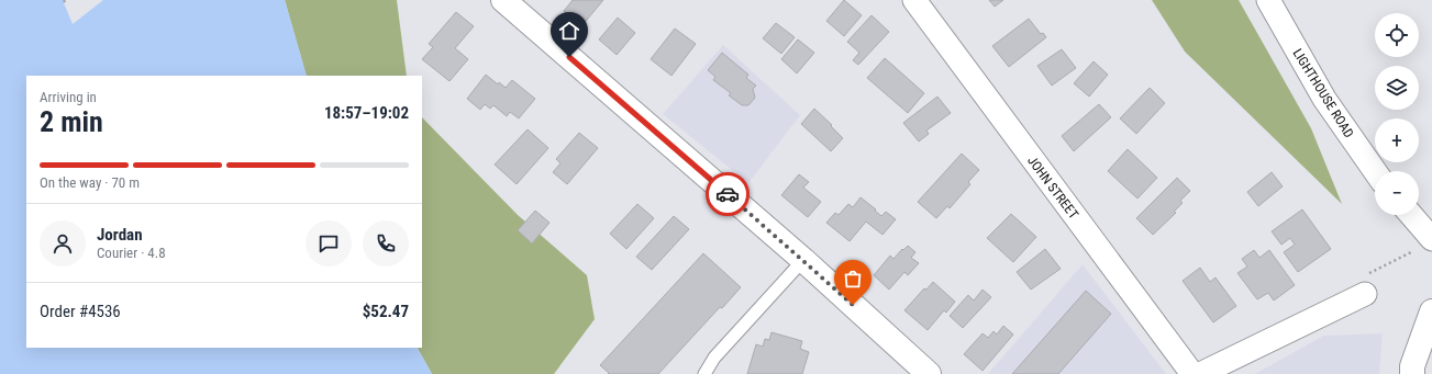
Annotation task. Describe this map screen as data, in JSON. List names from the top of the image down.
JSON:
{
  "streets": {
    "street": ["LIGHTHOUSE ROAD", "JOHN STREET"]
  },
  "page": {
    "map_buttons": ["+", "−"],
    "heading": ["2 min", "Arriving in", "18:57–19:02"],
    "panel": [
      "Jordan",
      "Courier · 4.8",
      "Order #4536",
      "$52.47"
    ],
    "bar": "On the way · 70 m"
  }
}
